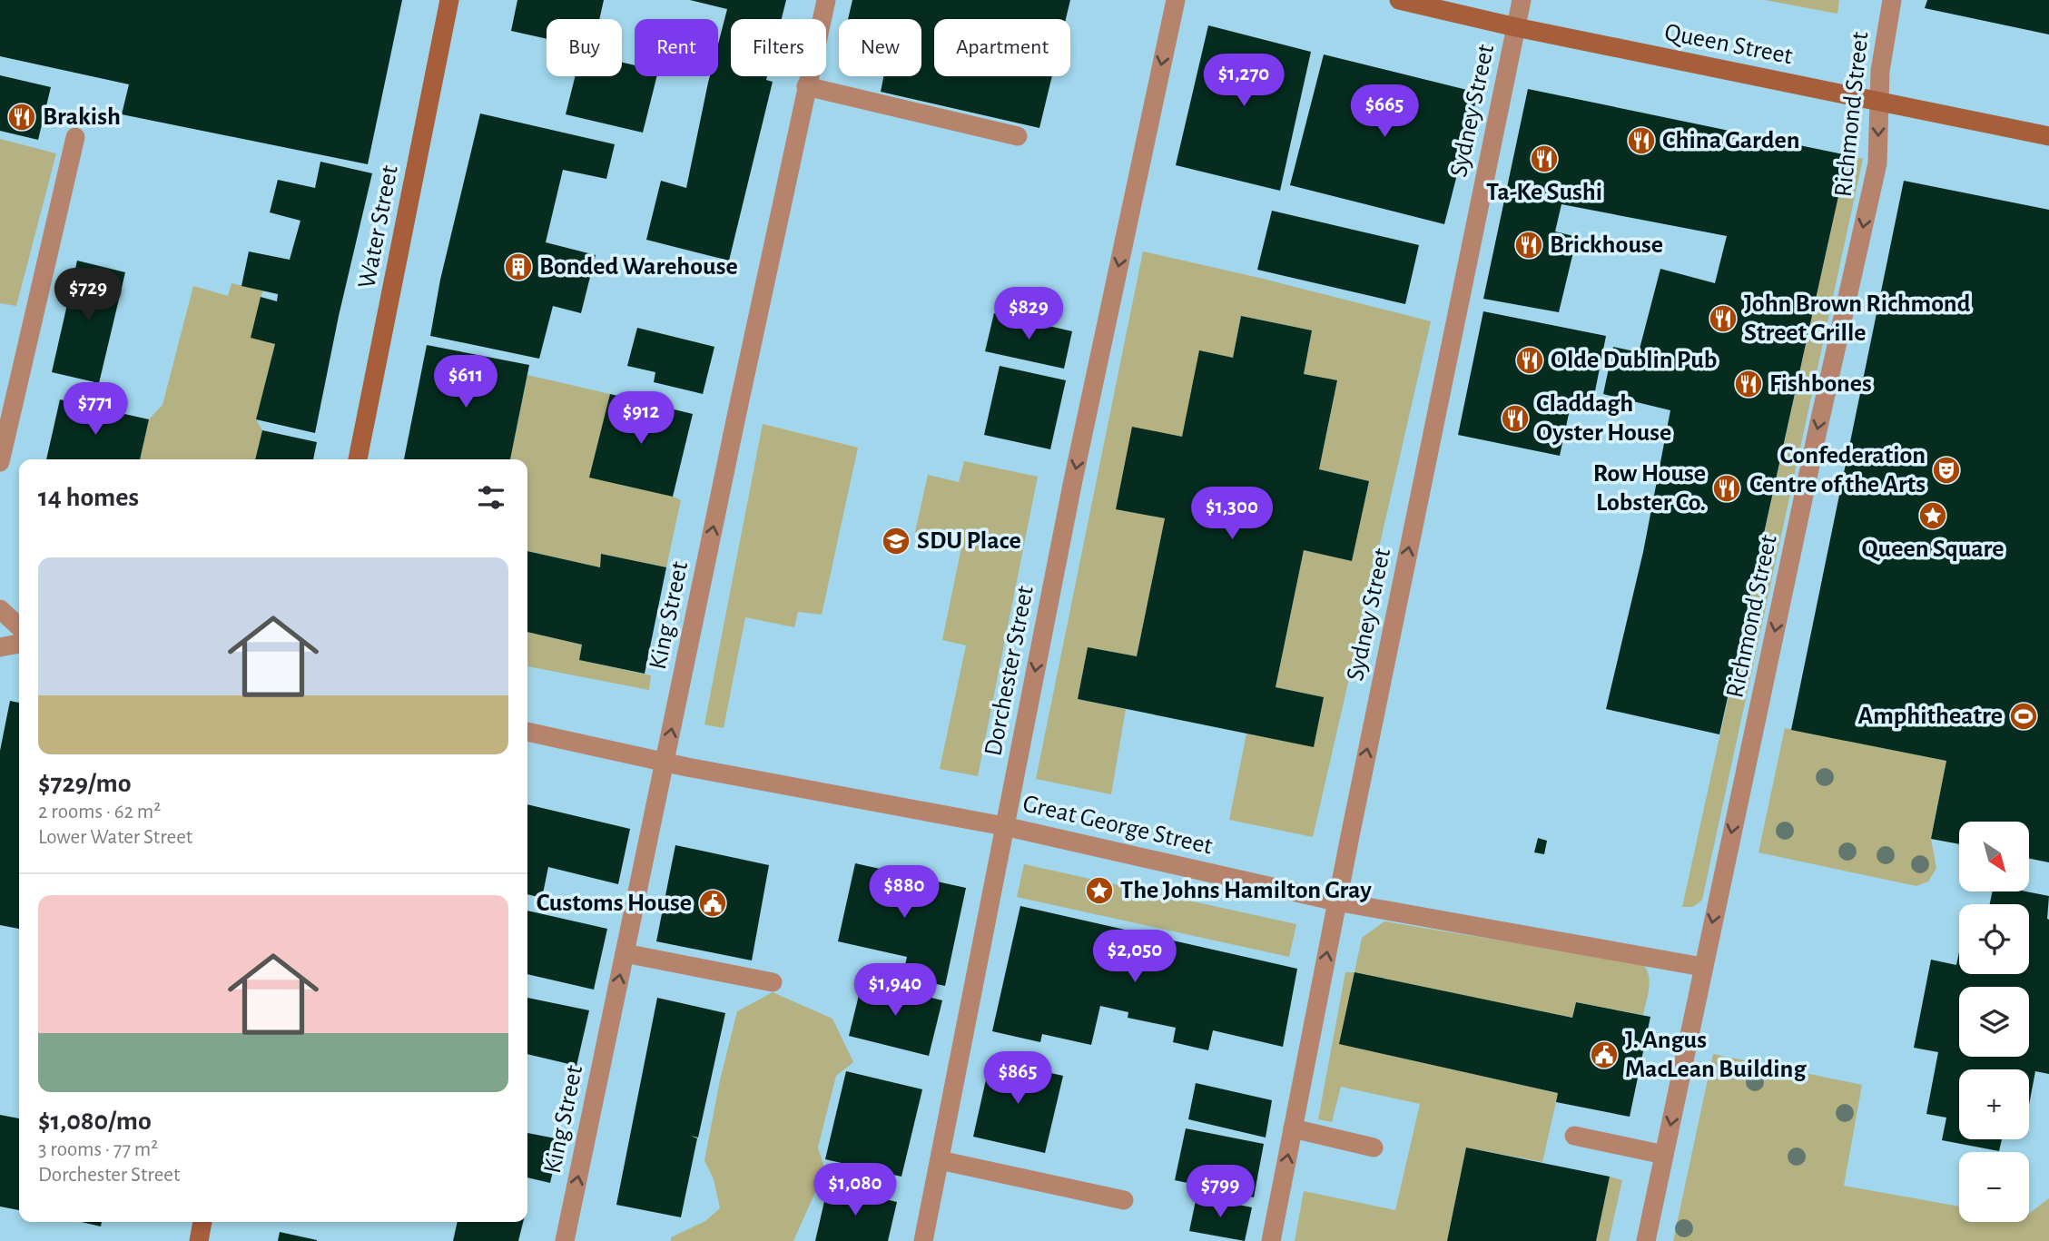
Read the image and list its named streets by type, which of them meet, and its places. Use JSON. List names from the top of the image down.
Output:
{
  "streets": {
    "street": [
      "Queen Street",
      "Sydney Street",
      "Richmond Street",
      "Water Street",
      "King Street",
      "Dorchester Street",
      "Great George Street"
    ]
  },
  "crossings": [
    ["Queen Street", "Sydney Street"],
    ["Queen Street", "Richmond Street"],
    ["Sydney Street", "Great George Street"],
    ["Richmond Street", "Great George Street"],
    ["King Street", "Great George Street"],
    ["Dorchester Street", "Great George Street"]
  ],
  "one_way": [
    "Sydney Street",
    "Richmond Street",
    "King Street",
    "Dorchester Street"
  ],
  "places": {
    "restaurant": [
      "Brakish",
      "China Garden",
      "Ta-Ke Sushi",
      "Brickhouse",
      "John Brown Richmond Street Grille",
      "Olde Dublin Pub",
      "Fishbones",
      "Claddagh Oyster House",
      "Row House Lobster Co."
    ],
    "building": ["Bonded Warehouse"],
    "theatre": ["Confederation Centre of the Arts"],
    "place": ["Queen Square", "The Johns Hamilton Gray"],
    "school or university": ["SDU Place"],
    "sports": ["Amphitheatre"],
    "public building": ["Customs House", "J. Angus MacLean Building"]
  },
  "north": "bottom right",
  "page": {
    "chip": [
      "Buy",
      "Rent",
      "Filters",
      "New",
      "Apartment"
    ],
    "price": [
      "$1,270",
      "$665",
      "$729",
      "$829",
      "$611",
      "$771",
      "$912",
      "$1,300",
      "$880",
      "$2,050",
      "$1,940",
      "$865",
      "$1,080",
      "$799"
    ],
    "heading": "14 homes",
    "list": [
      {
        "name": "$729/mo",
        "note": "2 rooms · 62 m² · Lower Water Street"
      },
      {
        "name": "$1,080/mo",
        "note": "3 rooms · 77 m² · Dorchester Street"
      }
    ],
    "map_buttons": ["+", "−"]
  }
}
